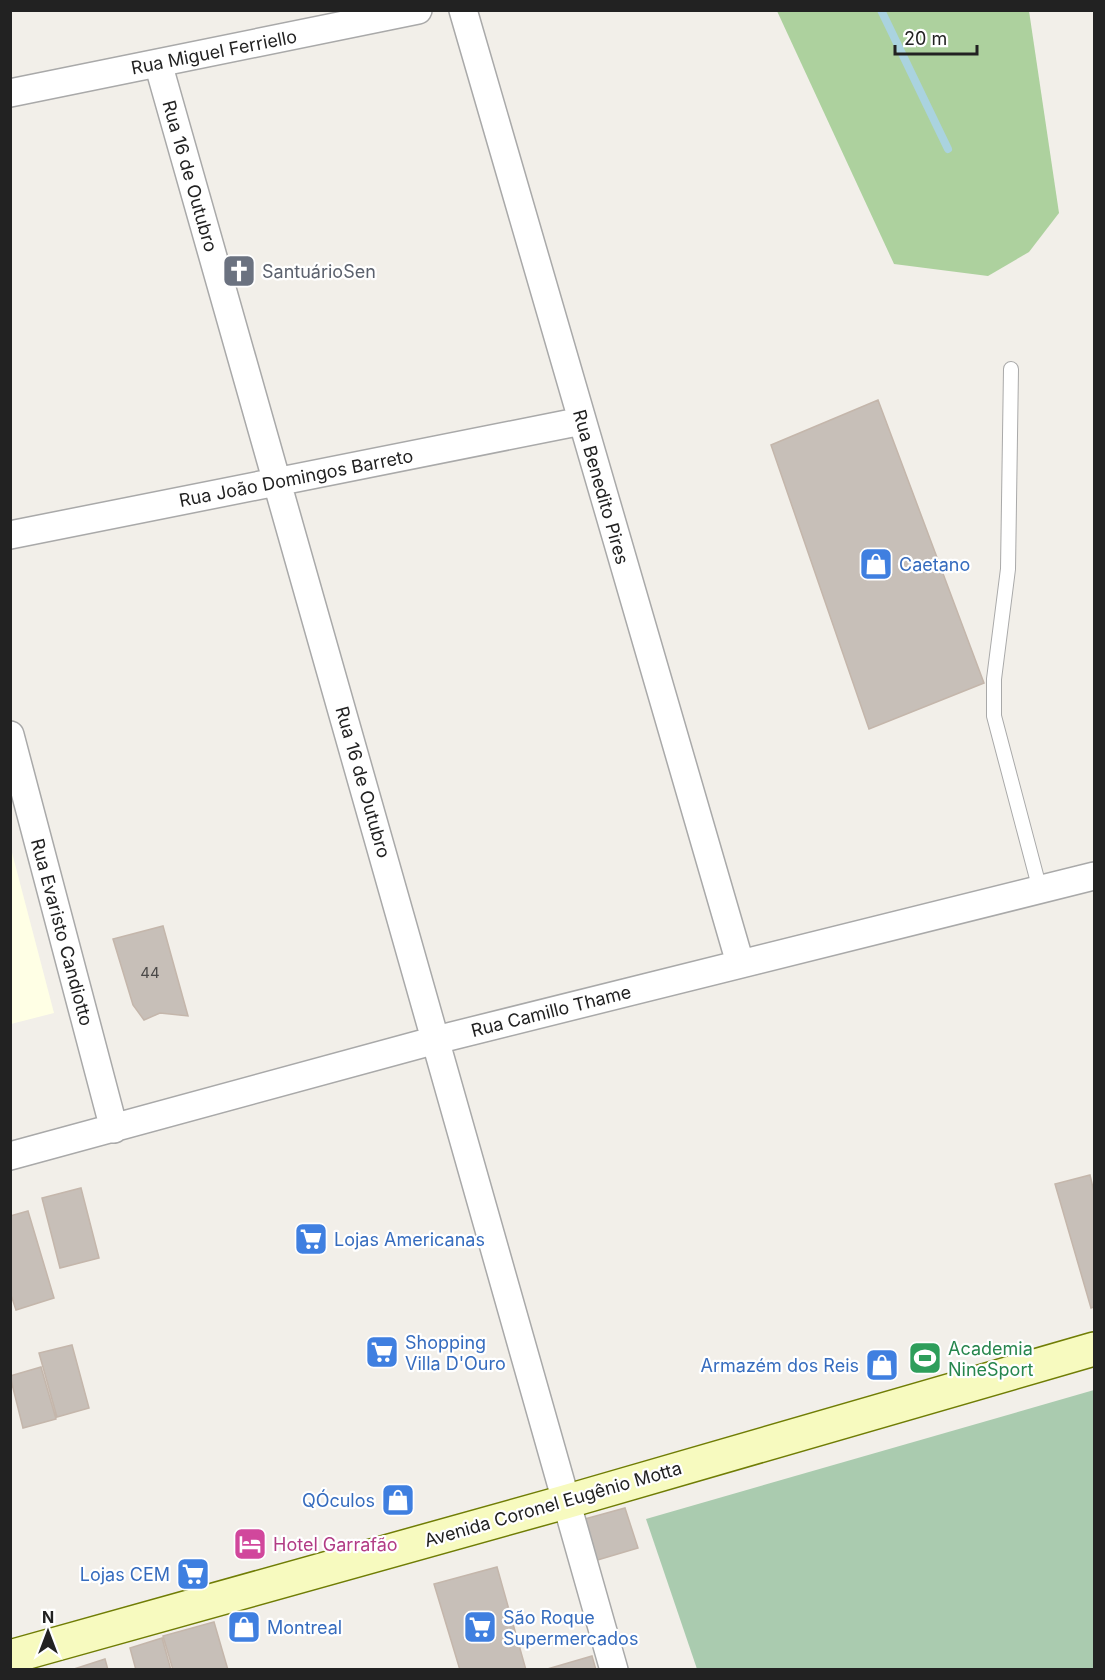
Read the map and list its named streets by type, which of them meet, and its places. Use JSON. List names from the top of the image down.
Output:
{
  "streets": {
    "main road": ["Avenida Coronel Eugênio Motta"],
    "street": [
      "Rua Miguel Ferriello",
      "Rua 16 de Outubro",
      "Rua João Domingos Barreto",
      "Rua Benedito Pires",
      "Rua Evaristo Candiotto",
      "Rua Camillo Thame"
    ]
  },
  "crossings": [
    ["Rua Miguel Ferriello", "Rua 16 de Outubro"],
    ["Rua 16 de Outubro", "Rua João Domingos Barreto"],
    ["Rua 16 de Outubro", "Rua Camillo Thame"],
    ["Rua 16 de Outubro", "Avenida Coronel Eugênio Motta"],
    ["Rua João Domingos Barreto", "Rua Benedito Pires"],
    ["Rua Benedito Pires", "Rua Camillo Thame"],
    ["Rua Evaristo Candiotto", "Rua Camillo Thame"]
  ],
  "places": {
    "church": ["SantuárioSen"],
    "shop": [
      "Caetano",
      "Armazém dos Reis",
      "QÓculos",
      "Montreal"
    ],
    "supermarket": [
      "Lojas Americanas",
      "Shopping Villa D'Ouro",
      "Lojas CEM",
      "São Roque Supermercados"
    ],
    "sports": ["Academia NineSport"],
    "hotel": ["Hotel Garrafão"]
  },
  "house_numbers": ["44"],
  "scale_bar": "20 m",
  "north": "top"
}
